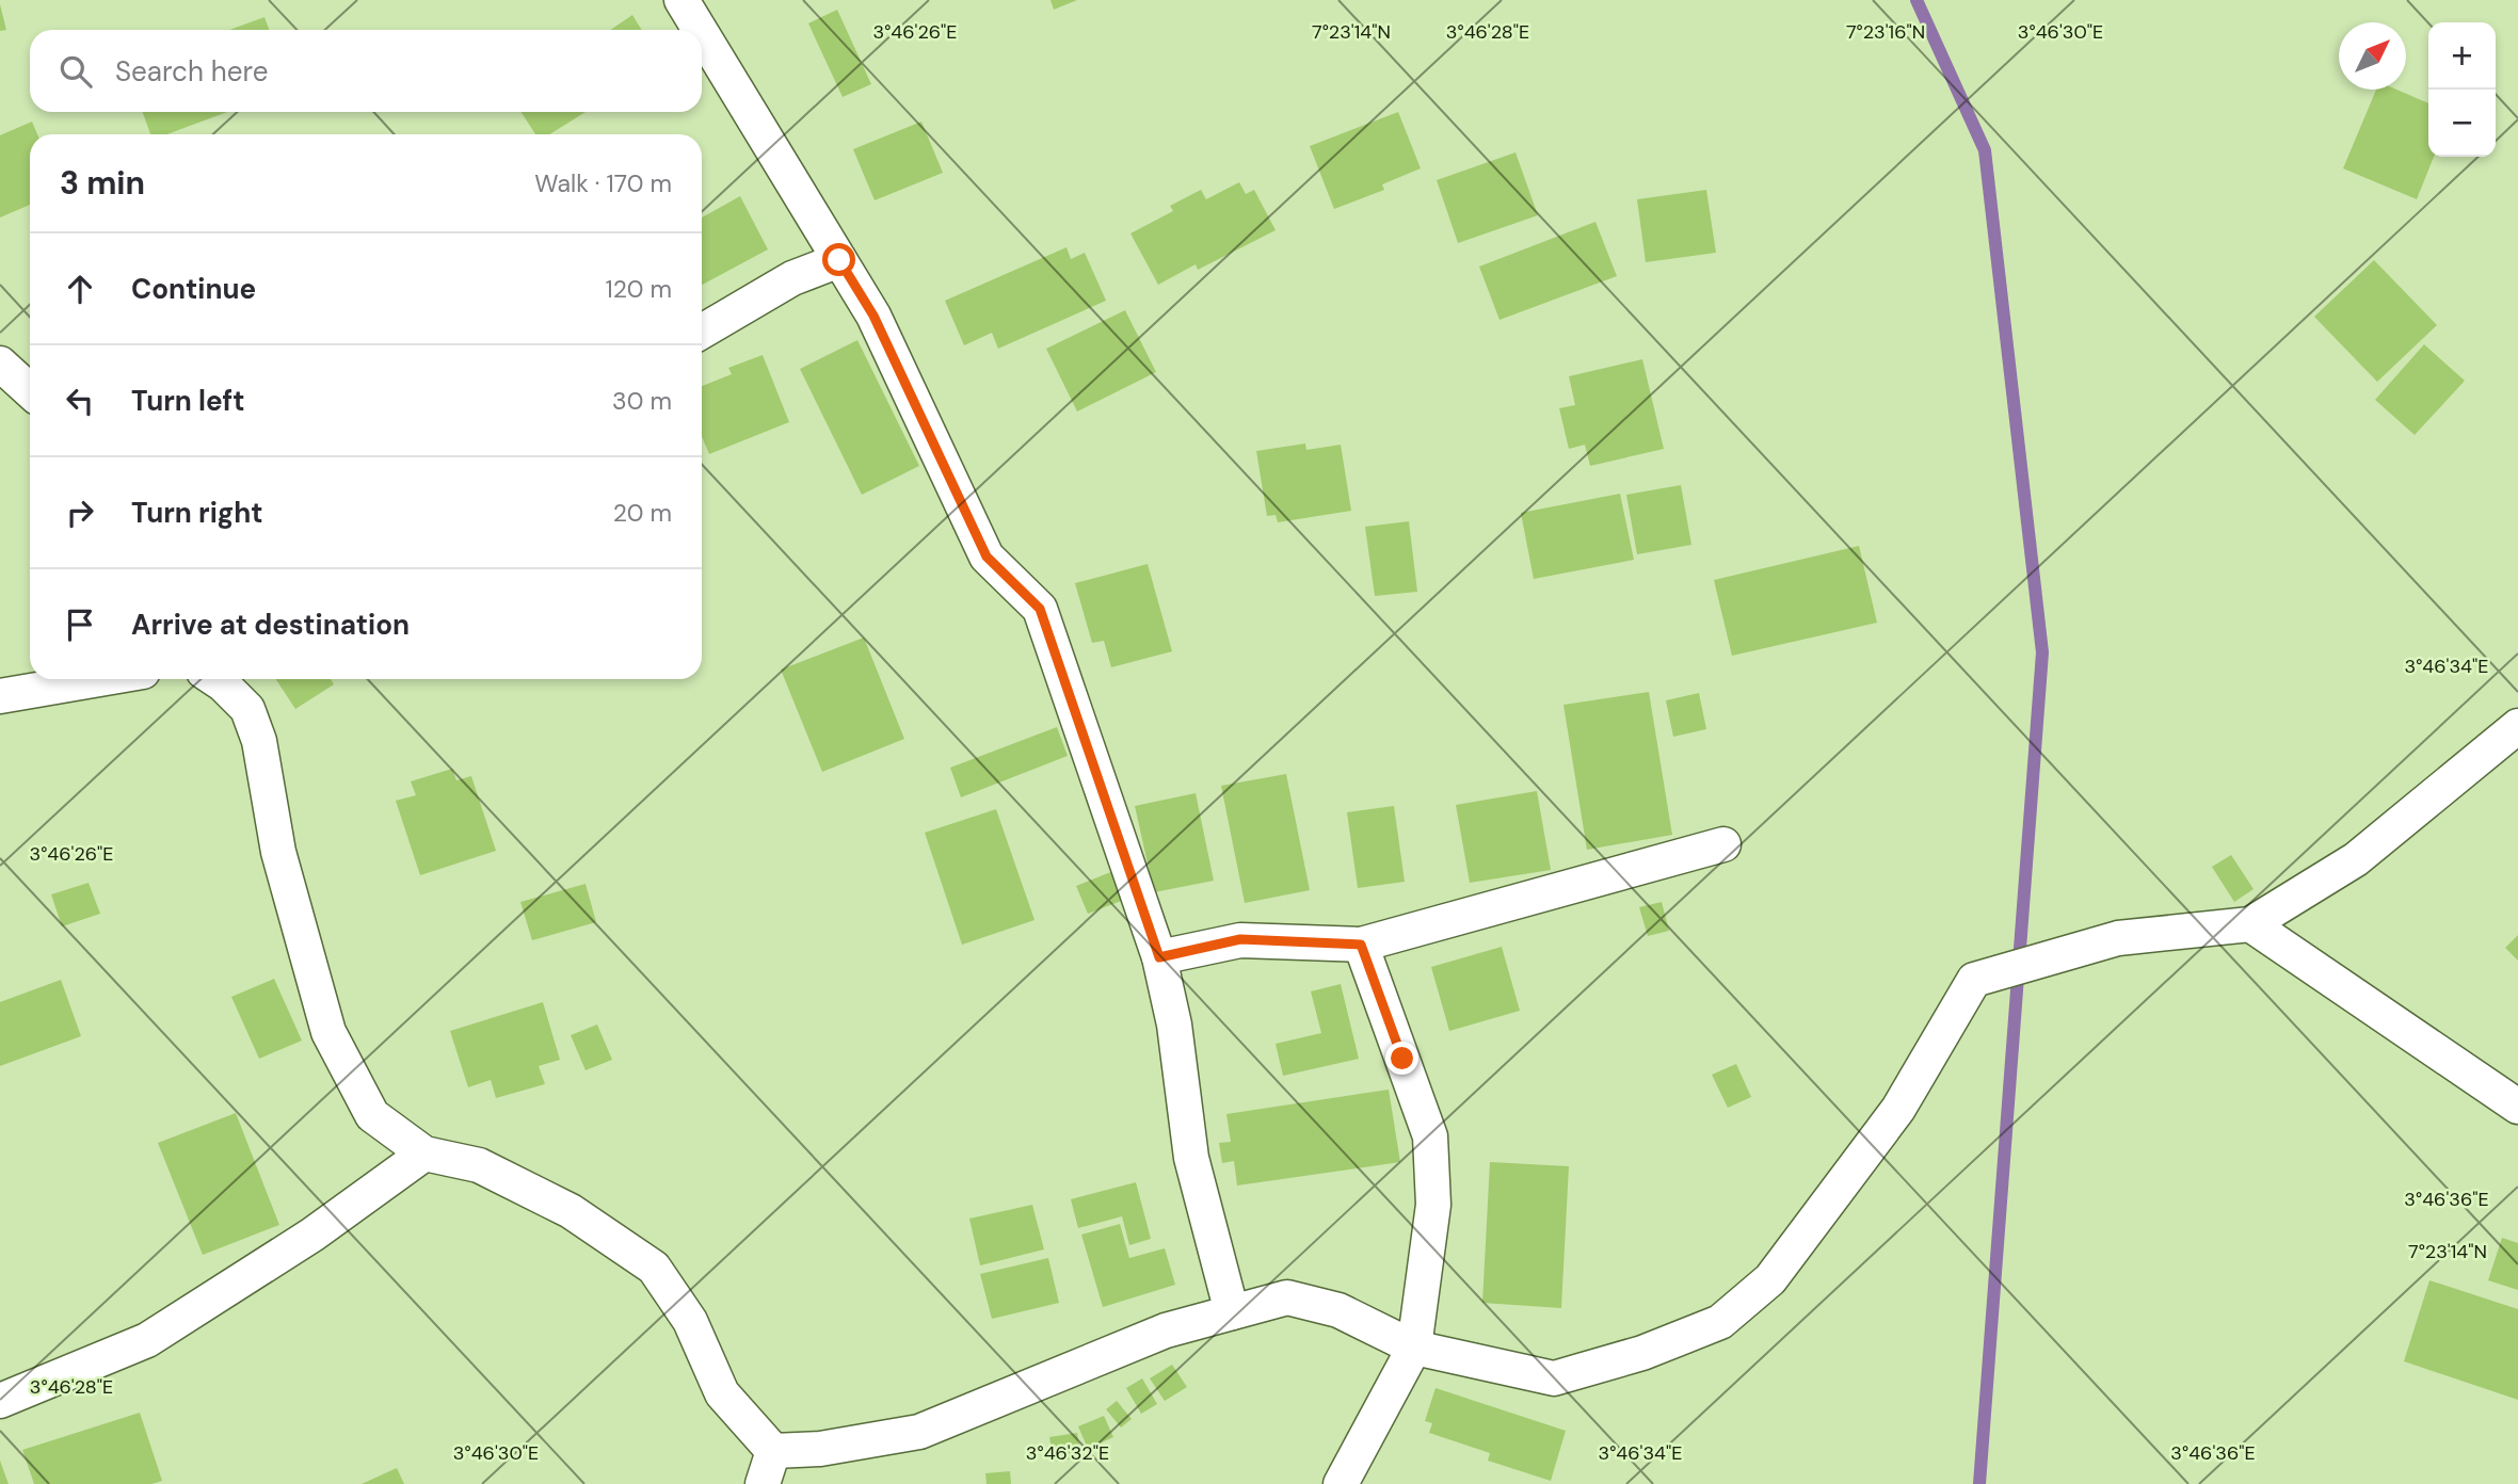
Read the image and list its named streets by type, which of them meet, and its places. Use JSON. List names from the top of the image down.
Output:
{
  "north": "top right",
  "page": {
    "map_buttons": ["+", "−"],
    "search": "Search here",
    "heading": ["3 min", "Walk · 170 m"],
    "list": [
      ["Continue", "120 m"],
      ["Turn left", "30 m"],
      ["Turn right", "20 m"],
      "Arrive at destination"
    ]
  },
  "coordinates": [
    "3°46'28\"E",
    "3°46'26\"E",
    "3°46'30\"E",
    "7°23'14\"N",
    "7°23'16\"N",
    "3°46'34\"E",
    "3°46'36\"E",
    "3°46'32\"E"
  ]
}
